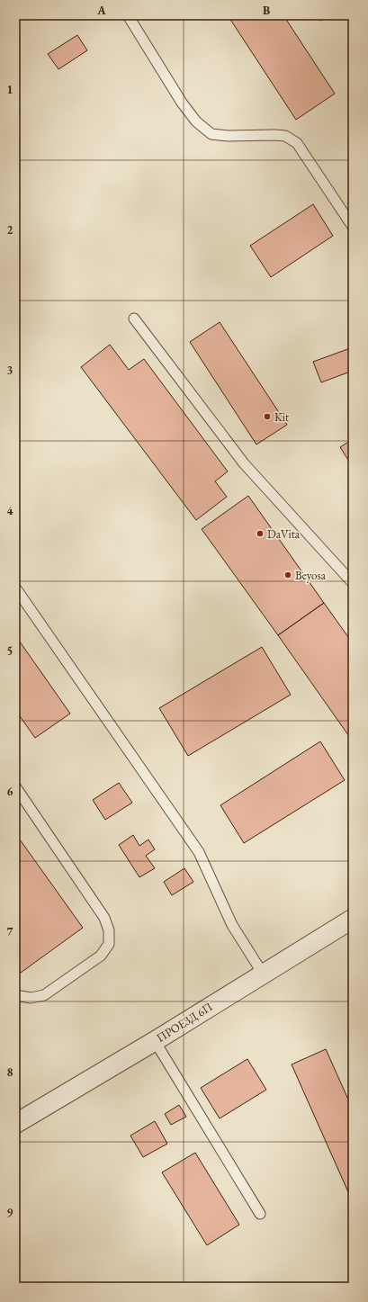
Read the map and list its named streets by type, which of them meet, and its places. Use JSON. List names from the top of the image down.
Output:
{
  "streets": {
    "street": ["ПРОЕЗД 6П"]
  },
  "places": ["Kit", "DaVita", "Beyosa"],
  "grid": {
    "columns": ["A", "B"],
    "rows": [
      "1",
      "2",
      "3",
      "4",
      "5",
      "6",
      "7",
      "8",
      "9"
    ]
  }
}
